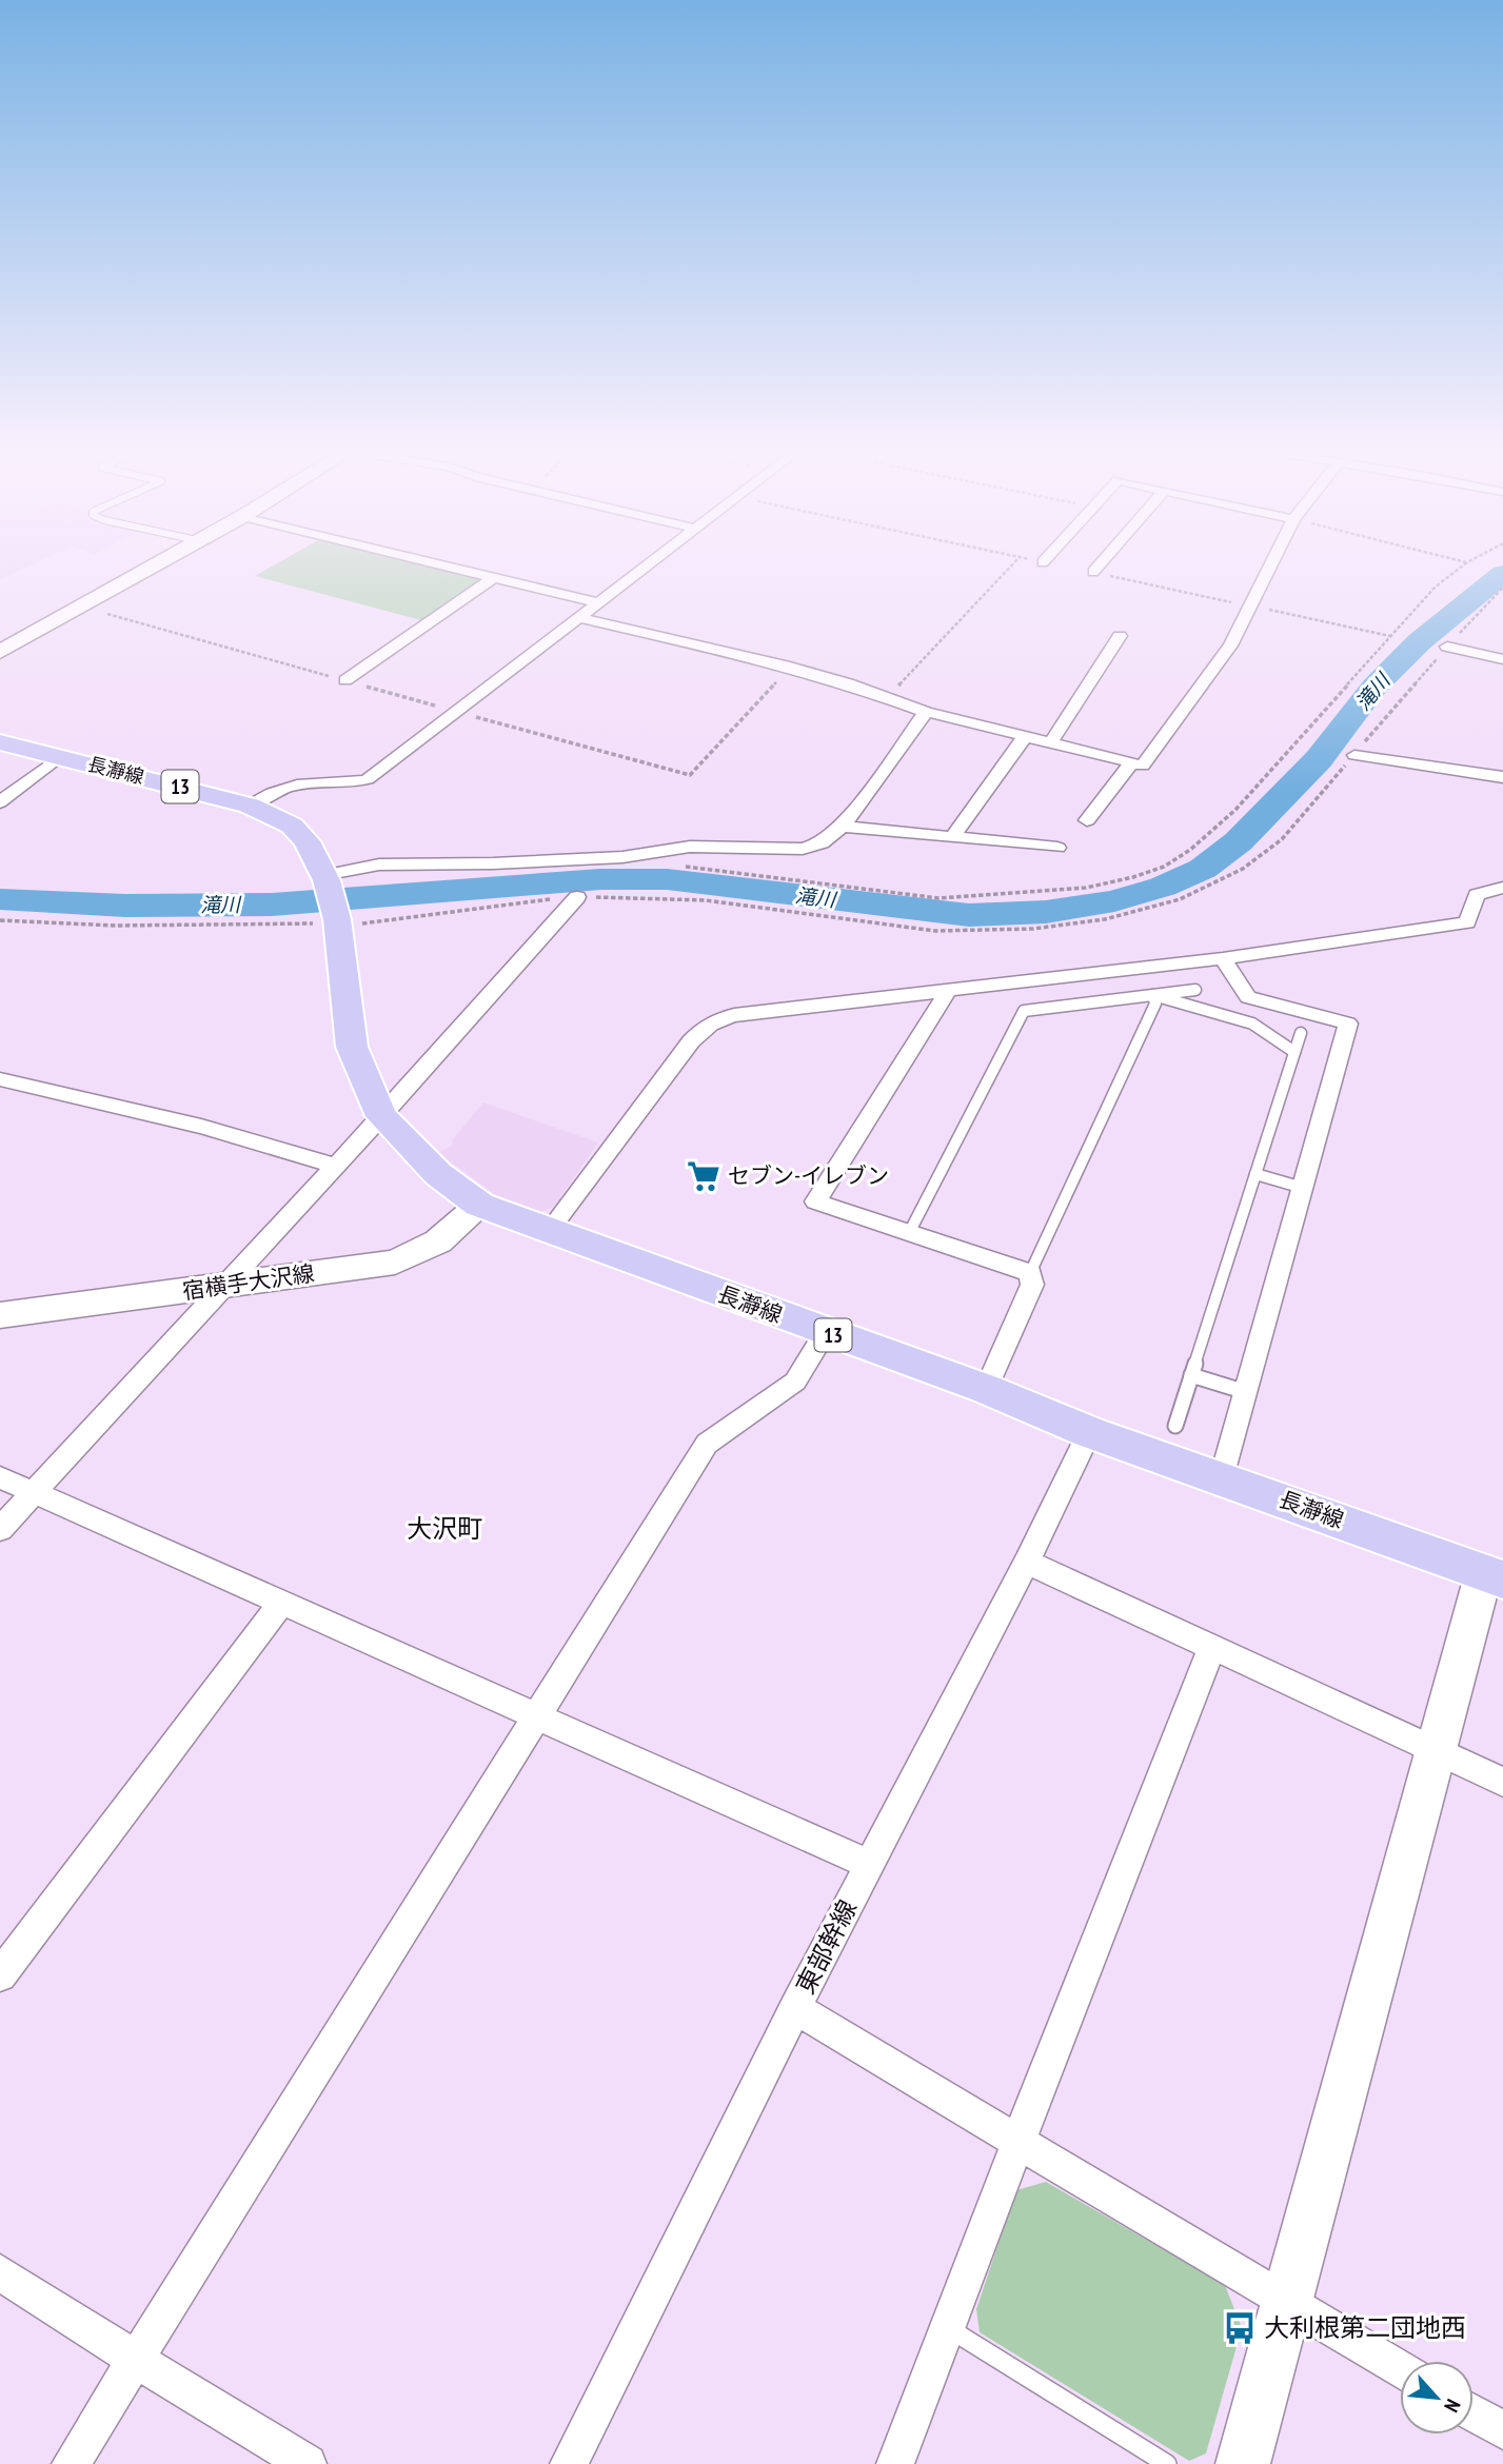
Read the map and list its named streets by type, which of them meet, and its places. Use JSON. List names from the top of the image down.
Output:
{
  "streets": {
    "main road": ["長瀞線", "13"],
    "street": ["宿横手大沢線", "東部幹線"]
  },
  "crossings": [
    ["長瀞線", "13"],
    ["長瀞線", "宿横手大沢線"],
    ["長瀞線", "東部幹線"]
  ],
  "districts": ["大沢町"],
  "water": ["滝川"],
  "places": {
    "supermarket": ["セブン-イレブン"],
    "bus stop": ["大利根第二団地西"]
  },
  "north": "bottom right"
}
